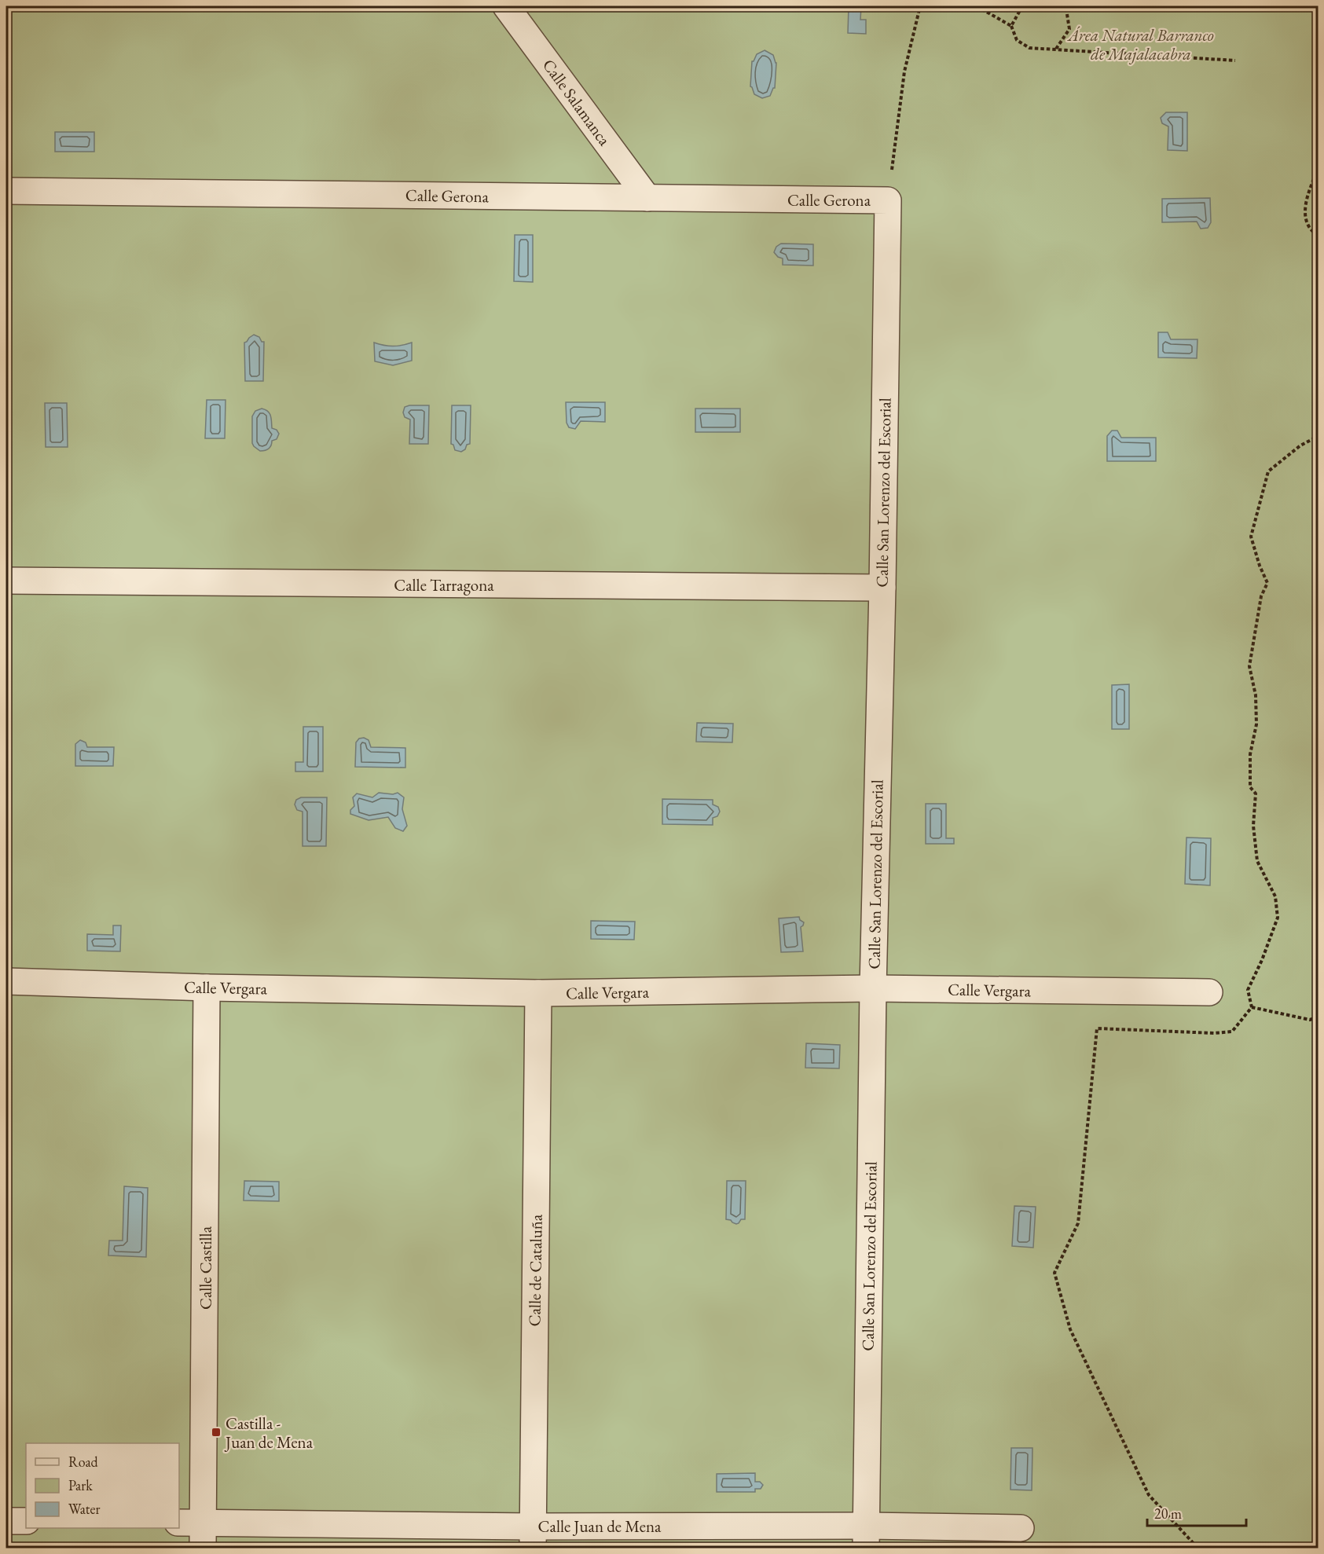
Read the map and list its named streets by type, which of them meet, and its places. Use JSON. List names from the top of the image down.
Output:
{
  "streets": {
    "street": [
      "Calle Salamanca",
      "Calle Gerona",
      "Calle San Lorenzo del Escorial",
      "Calle Tarragona",
      "Calle Vergara",
      "Calle Castilla",
      "Calle de Cataluña",
      "Calle Juan de Mena"
    ]
  },
  "crossings": [
    ["Calle Salamanca", "Calle Gerona"],
    ["Calle Gerona", "Calle San Lorenzo del Escorial"],
    ["Calle San Lorenzo del Escorial", "Calle Tarragona"],
    ["Calle San Lorenzo del Escorial", "Calle Vergara"],
    ["Calle San Lorenzo del Escorial", "Calle Juan de Mena"],
    ["Calle Vergara", "Calle Castilla"],
    ["Calle Vergara", "Calle de Cataluña"],
    ["Calle Castilla", "Calle Juan de Mena"],
    ["Calle de Cataluña", "Calle Juan de Mena"]
  ],
  "parks": ["Área Natural Barranco de Majalacabra"],
  "places": {
    "transit": ["Castilla - Juan de Mena"]
  },
  "legend": ["Road", "Park", "Water"],
  "scale_bar": "20 m"
}
